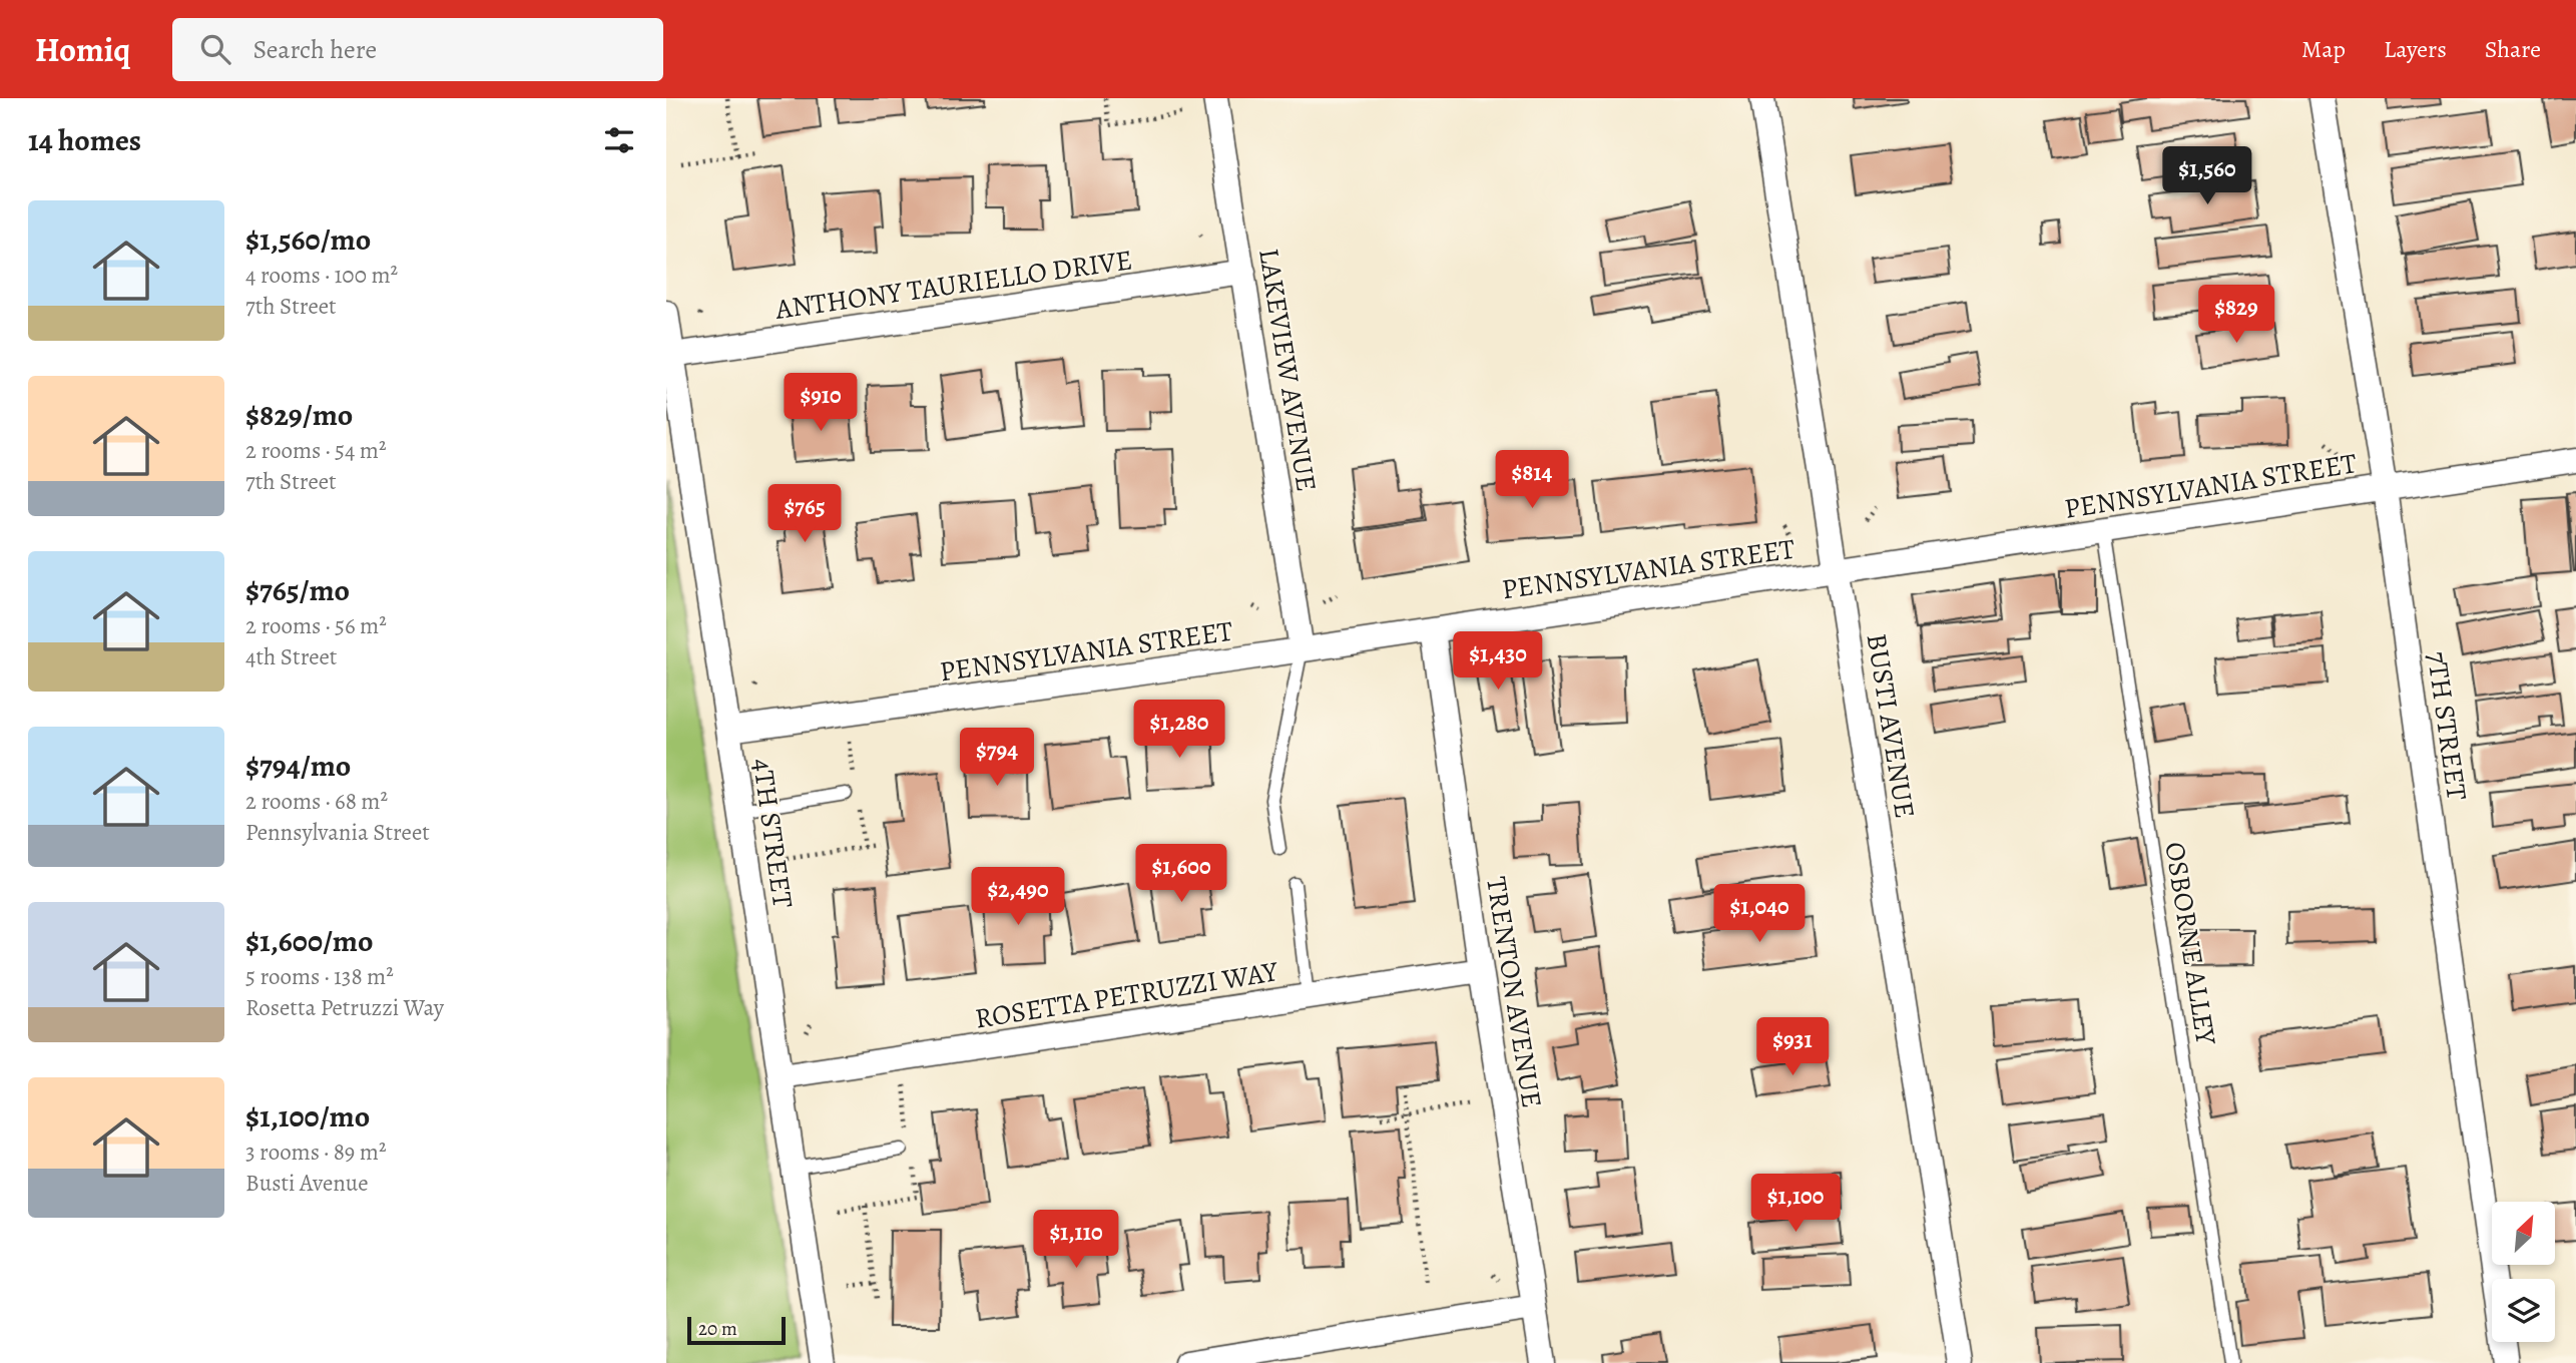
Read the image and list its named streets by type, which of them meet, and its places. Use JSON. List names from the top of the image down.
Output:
{
  "streets": {
    "street": [
      "ANTHONY TAURIELLO DRIVE",
      "LAKEVIEW AVENUE",
      "PENNSYLVANIA STREET",
      "BUSTI AVENUE",
      "7TH STREET",
      "4TH STREET",
      "TRENTON AVENUE",
      "ROSETTA PETRUZZI WAY"
    ],
    "lane": ["OSBORNE ALLEY"]
  },
  "crossings": [
    ["ANTHONY TAURIELLO DRIVE", "LAKEVIEW AVENUE"],
    ["ANTHONY TAURIELLO DRIVE", "4TH STREET"],
    ["LAKEVIEW AVENUE", "PENNSYLVANIA STREET"],
    ["PENNSYLVANIA STREET", "BUSTI AVENUE"],
    ["PENNSYLVANIA STREET", "7TH STREET"],
    ["PENNSYLVANIA STREET", "4TH STREET"],
    ["PENNSYLVANIA STREET", "OSBORNE ALLEY"],
    ["PENNSYLVANIA STREET", "TRENTON AVENUE"],
    ["4TH STREET", "ROSETTA PETRUZZI WAY"],
    ["TRENTON AVENUE", "ROSETTA PETRUZZI WAY"]
  ],
  "scale_bar": "20 m",
  "north": "top right",
  "page": {
    "header": "Homiq",
    "search": "Search here",
    "nav": ["Map", "Layers", "Share"],
    "heading": "14 homes",
    "price": [
      "$1,560",
      "$829",
      "$910",
      "$814",
      "$765",
      "$1,430",
      "$1,280",
      "$794",
      "$1,600",
      "$2,490",
      "$1,040",
      "$931",
      "$1,100",
      "$1,110"
    ],
    "list": [
      {
        "name": "$1,560/mo",
        "note": "4 rooms · 100 m² · 7th Street"
      },
      {
        "name": "$829/mo",
        "note": "2 rooms · 54 m² · 7th Street"
      },
      {
        "name": "$765/mo",
        "note": "2 rooms · 56 m² · 4th Street"
      },
      {
        "name": "$794/mo",
        "note": "2 rooms · 68 m² · Pennsylvania Street"
      },
      {
        "name": "$1,600/mo",
        "note": "5 rooms · 138 m² · Rosetta Petruzzi Way"
      },
      {
        "name": "$1,100/mo",
        "note": "3 rooms · 89 m² · Busti Avenue"
      }
    ],
    "scale": "20 m"
  }
}
